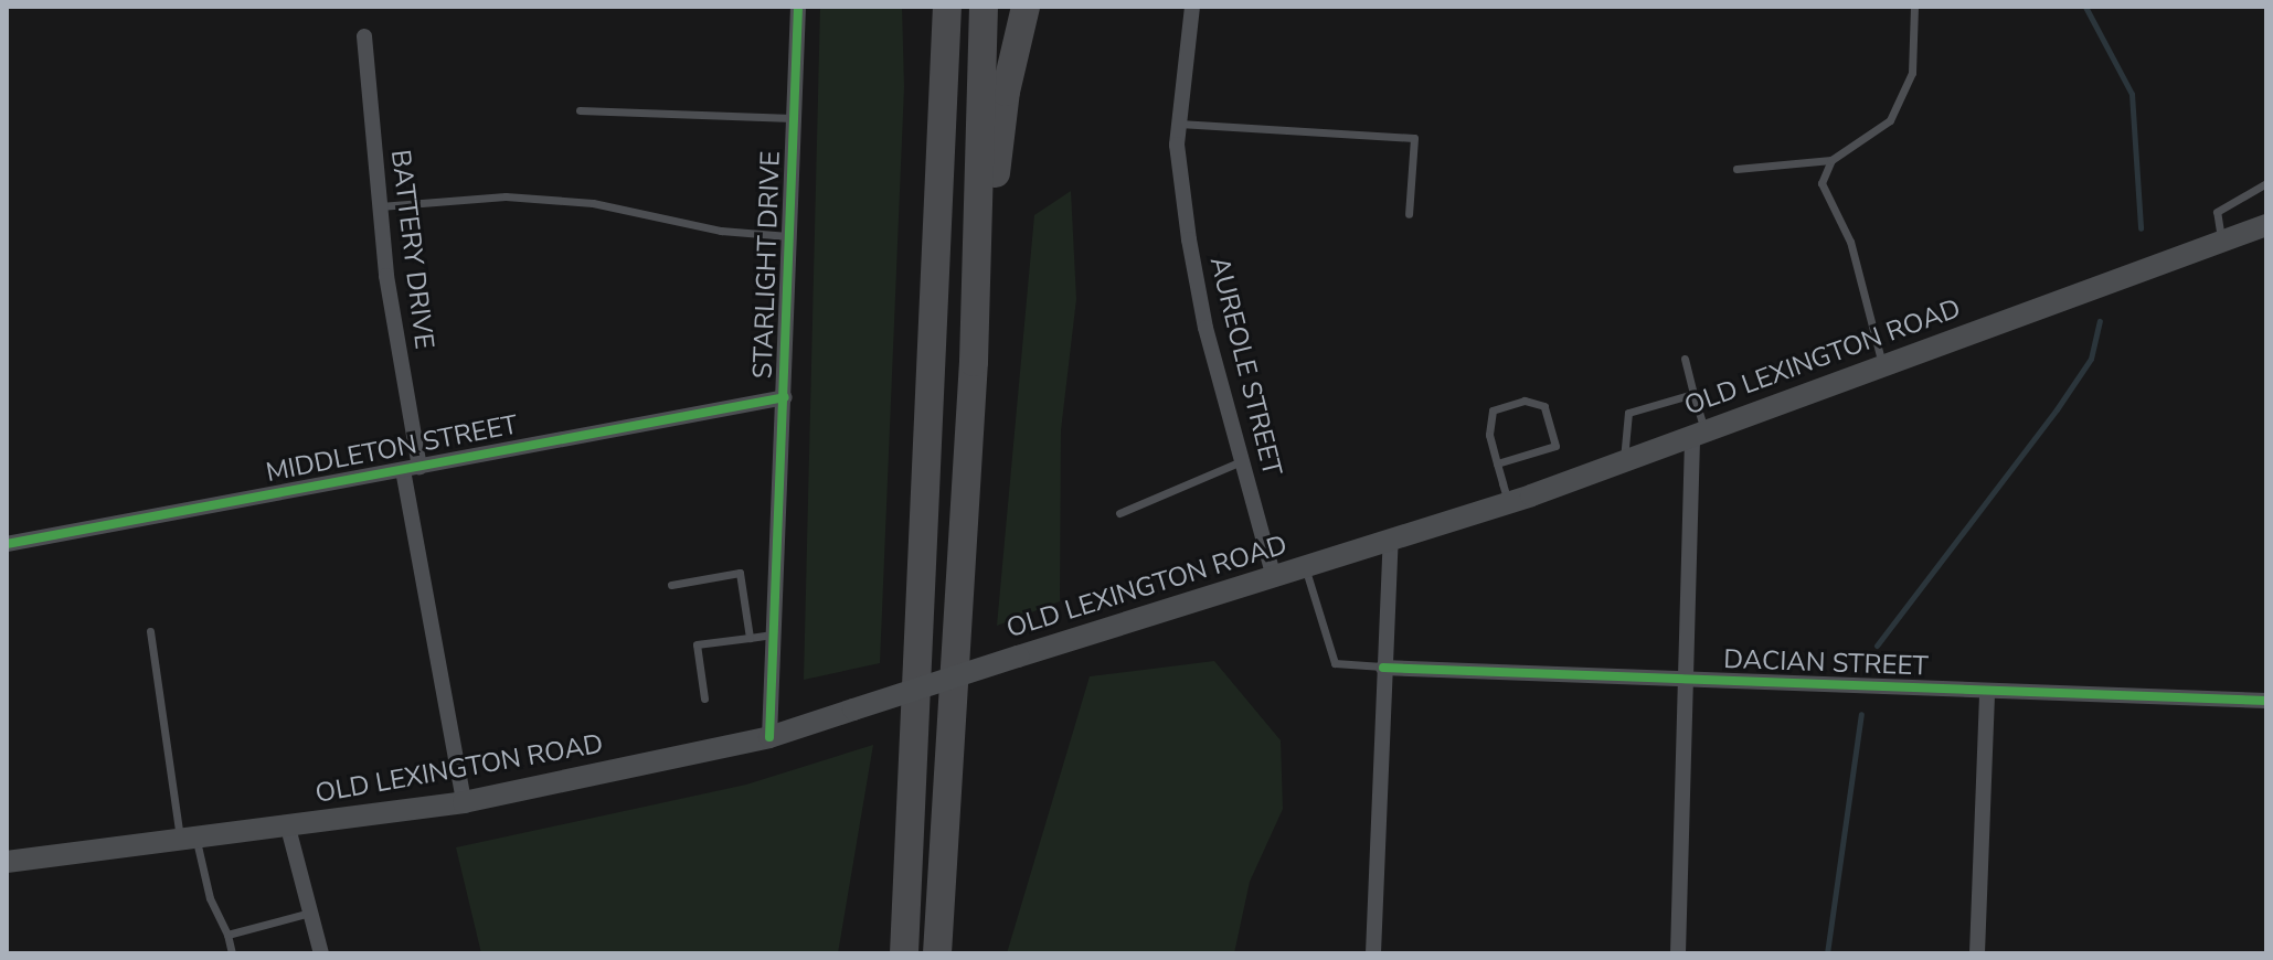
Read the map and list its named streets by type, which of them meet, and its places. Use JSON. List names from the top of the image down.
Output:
{
  "streets": {
    "main road": ["OLD LEXINGTON ROAD"],
    "street": [
      "BATTERY DRIVE",
      "STARLIGHT DRIVE",
      "AUREOLE STREET",
      "MIDDLETON STREET",
      "DACIAN STREET"
    ]
  },
  "crossings": [
    ["BATTERY DRIVE", "OLD LEXINGTON ROAD"],
    ["BATTERY DRIVE", "MIDDLETON STREET"],
    ["STARLIGHT DRIVE", "OLD LEXINGTON ROAD"],
    ["STARLIGHT DRIVE", "MIDDLETON STREET"],
    ["OLD LEXINGTON ROAD", "AUREOLE STREET"]
  ]
}
